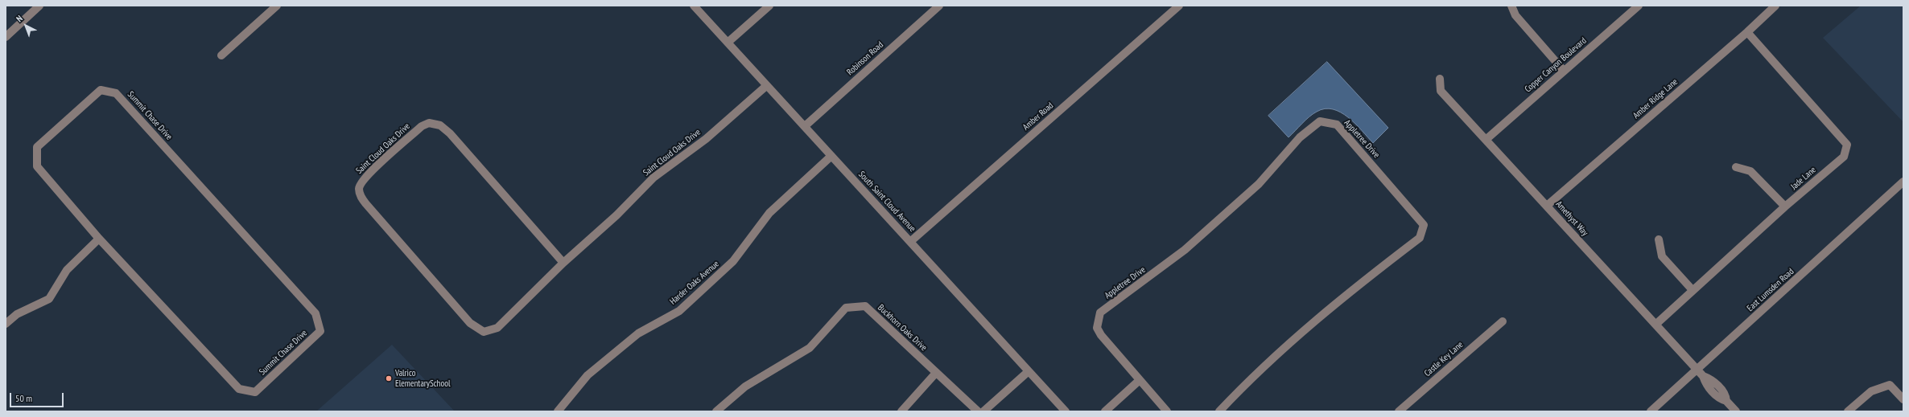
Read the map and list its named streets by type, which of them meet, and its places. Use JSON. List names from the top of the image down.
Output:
{
  "streets": {
    "street": [
      "Robinson Road",
      "Copper Canyon Boulevard",
      "Amber Ridge Lane",
      "Summit Chase Drive",
      "Amber Road",
      "Appletree Drive",
      "Saint Cloud Oaks Drive",
      "Jade Lane",
      "South Saint Cloud Avenue",
      "Amethyst Way",
      "Harder Oaks Avenue",
      "East Lumsden Road",
      "Buckhorn Oaks Drive",
      "Castle Key Lane"
    ]
  },
  "crossings": [
    ["Robinson Road", "South Saint Cloud Avenue"],
    ["Copper Canyon Boulevard", "Amethyst Way"],
    ["Amber Ridge Lane", "Jade Lane"],
    ["Amber Ridge Lane", "Amethyst Way"],
    ["Amber Road", "South Saint Cloud Avenue"],
    ["Saint Cloud Oaks Drive", "South Saint Cloud Avenue"],
    ["Jade Lane", "Amethyst Way"],
    ["South Saint Cloud Avenue", "Harder Oaks Avenue"],
    ["Amethyst Way", "East Lumsden Road"]
  ],
  "places": ["Valrico ElementarySchool"],
  "scale_bar": "50 m",
  "north": "top left"
}
